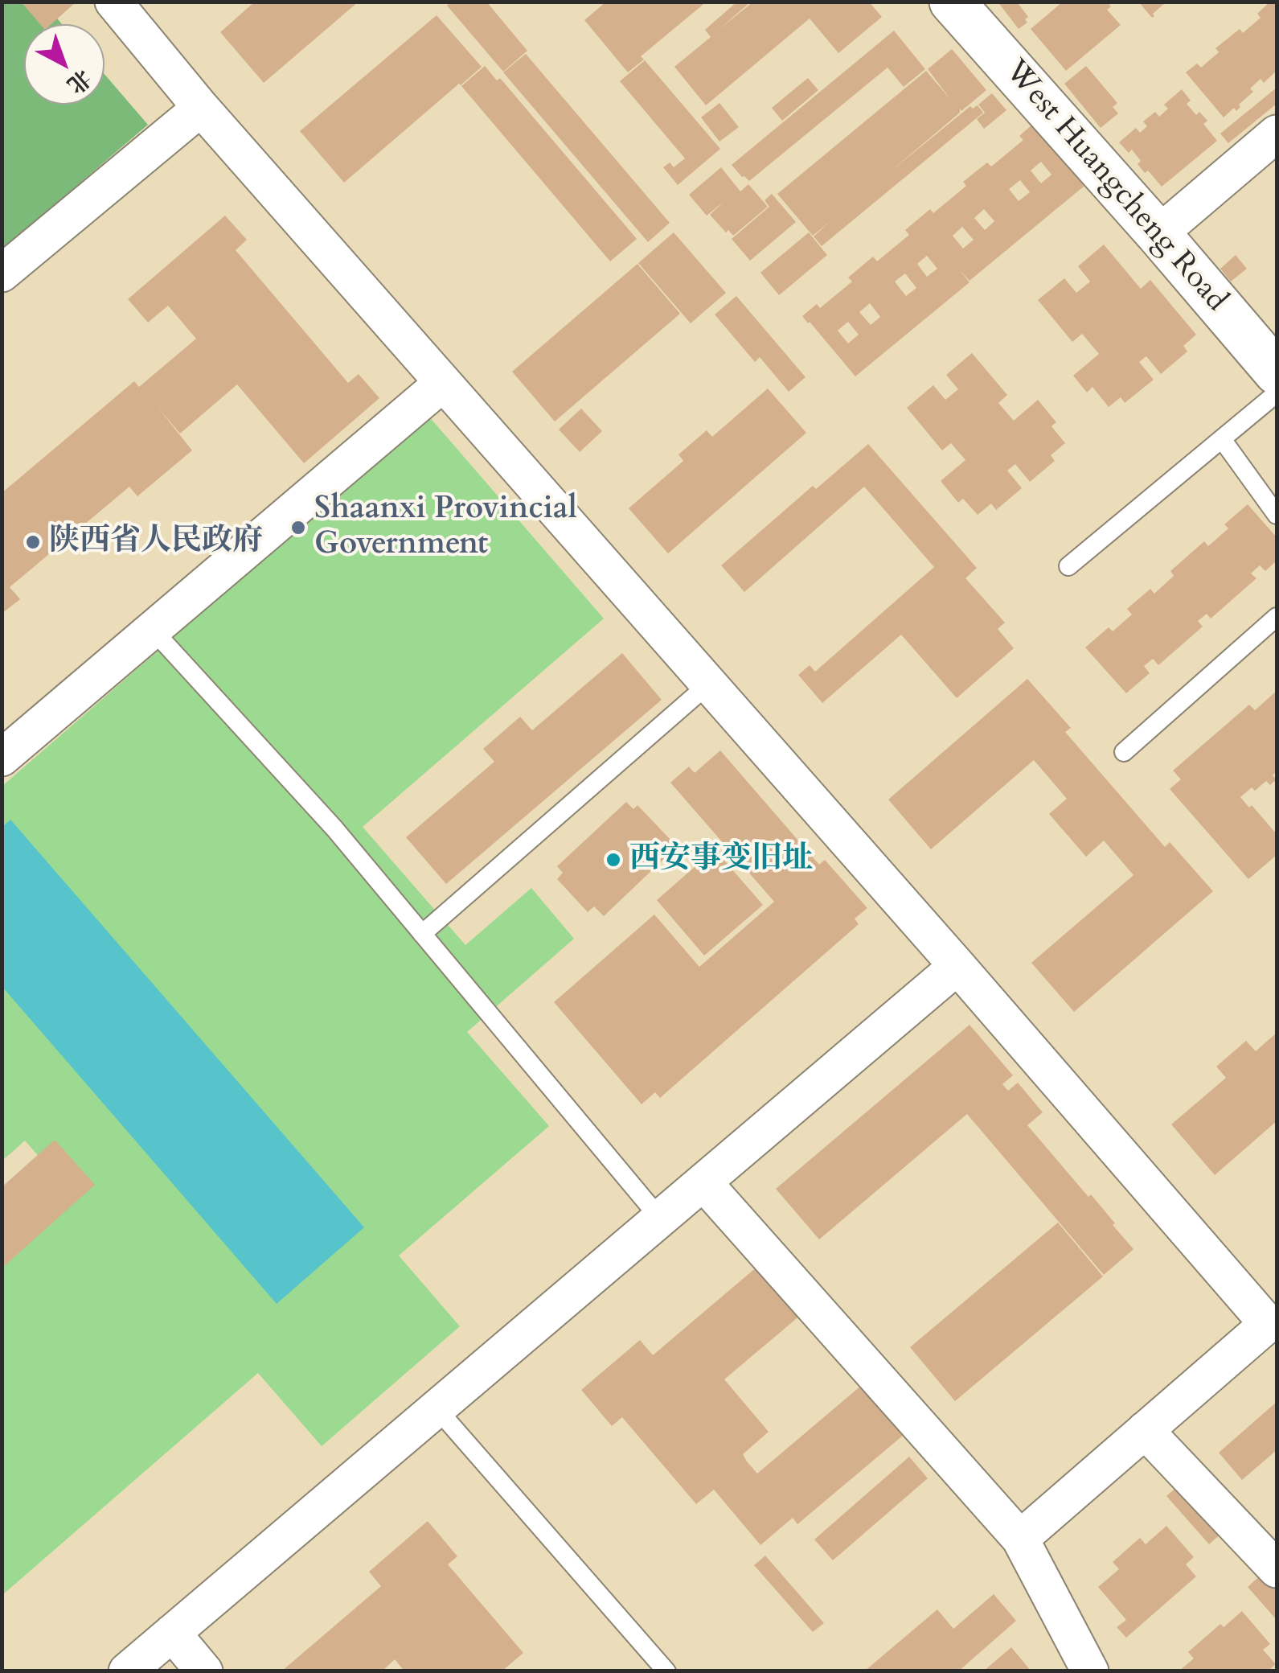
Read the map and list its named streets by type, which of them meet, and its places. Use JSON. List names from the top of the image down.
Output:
{
  "streets": {
    "street": ["West Huangcheng Road"]
  },
  "places": ["Shaanxi Provincial Government", "陕西省人民政府", "西安事变旧址"],
  "north": "bottom right"
}
